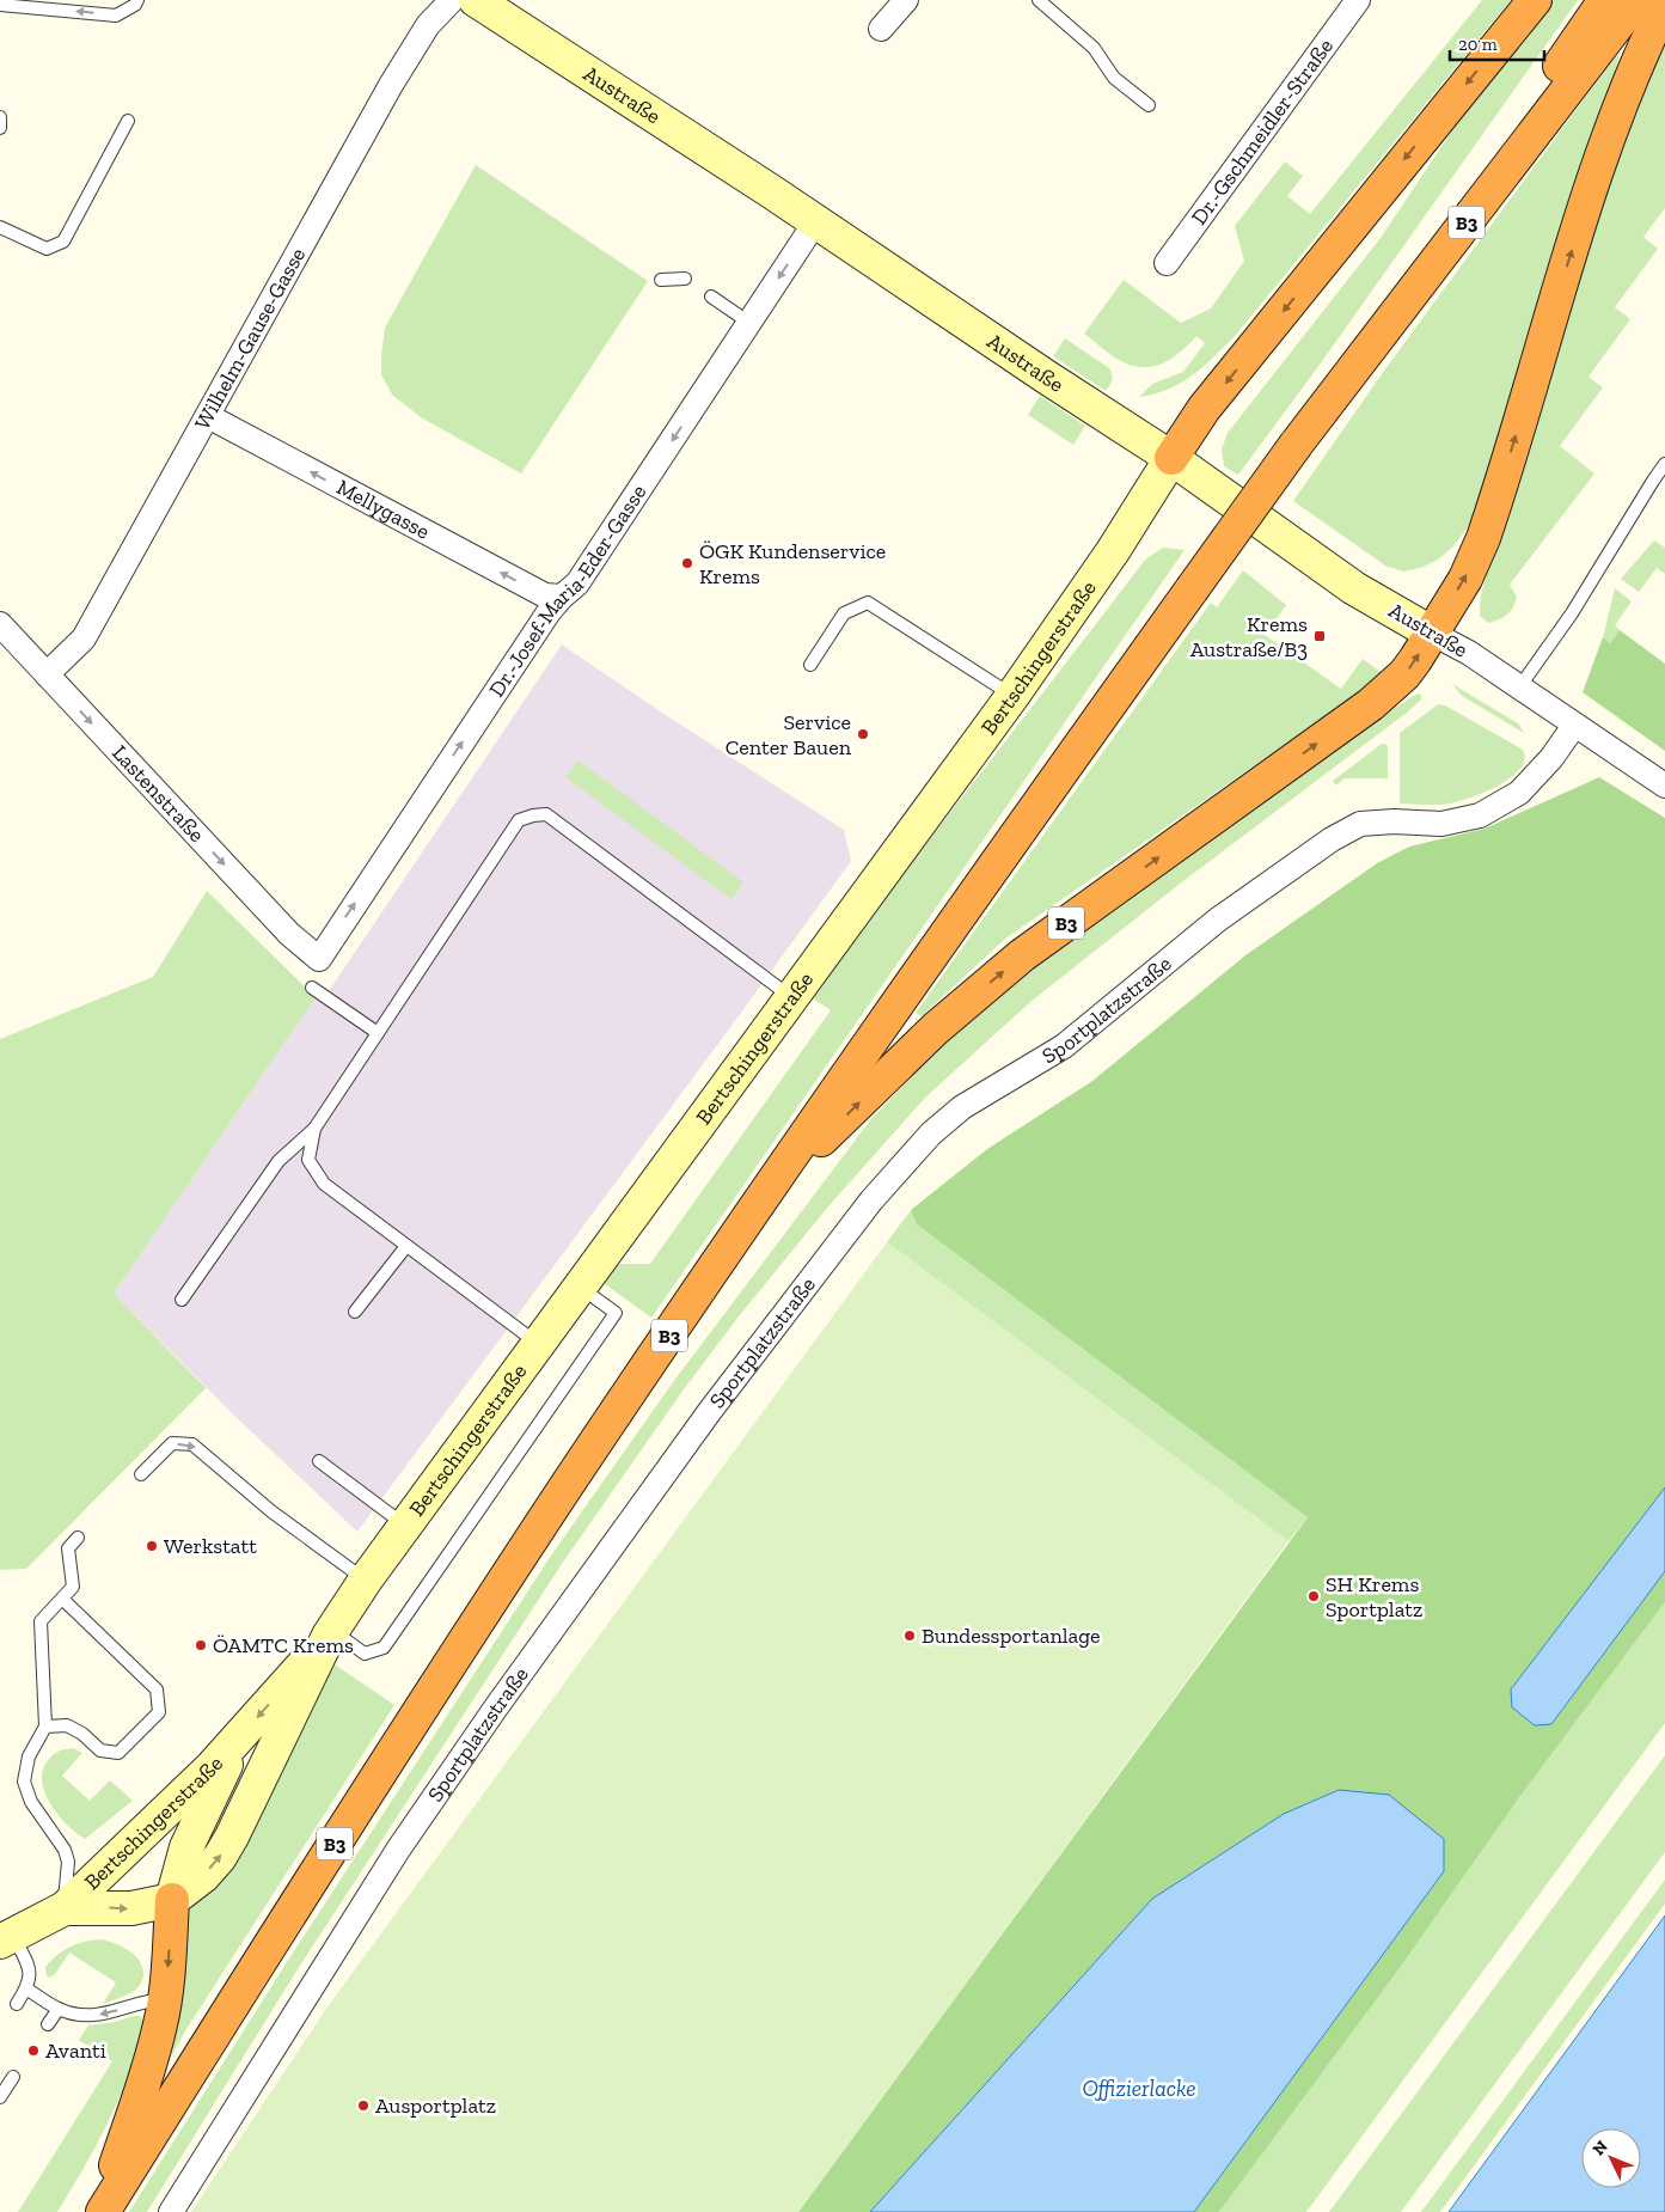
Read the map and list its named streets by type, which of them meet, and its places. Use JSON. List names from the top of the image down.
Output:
{
  "streets": {
    "highway": ["B3"],
    "street": [
      "Austraße",
      "Dr.-Gschmeidler-Straße",
      "Wilhelm-Gause-Gasse",
      "Mellygasse",
      "Dr.-Josef-Maria-Eder-Gasse",
      "Bertschingerstraße",
      "Lastenstraße",
      "Sportplatzstraße"
    ]
  },
  "crossings": [
    ["Austraße", "B3"],
    ["Austraße", "Dr.-Josef-Maria-Eder-Gasse"],
    ["Austraße", "Bertschingerstraße"],
    ["Austraße", "Sportplatzstraße"],
    ["Wilhelm-Gause-Gasse", "Mellygasse"],
    ["Wilhelm-Gause-Gasse", "Lastenstraße"],
    ["Mellygasse", "Dr.-Josef-Maria-Eder-Gasse"],
    ["Dr.-Josef-Maria-Eder-Gasse", "Lastenstraße"]
  ],
  "one_way": ["Mellygasse", "Lastenstraße"],
  "water": ["Offizierlacke"],
  "places": {
    "other": [
      "ÖGK Kundenservice Krems",
      "Service Center Bauen",
      "Werkstatt",
      "SH Krems Sportplatz",
      "Bundessportanlage",
      "ÖAMTC Krems",
      "Avanti",
      "Ausportplatz"
    ],
    "transit": ["Krems Austraße/B3"]
  },
  "scale_bar": "20 m",
  "north": "top left"
}
